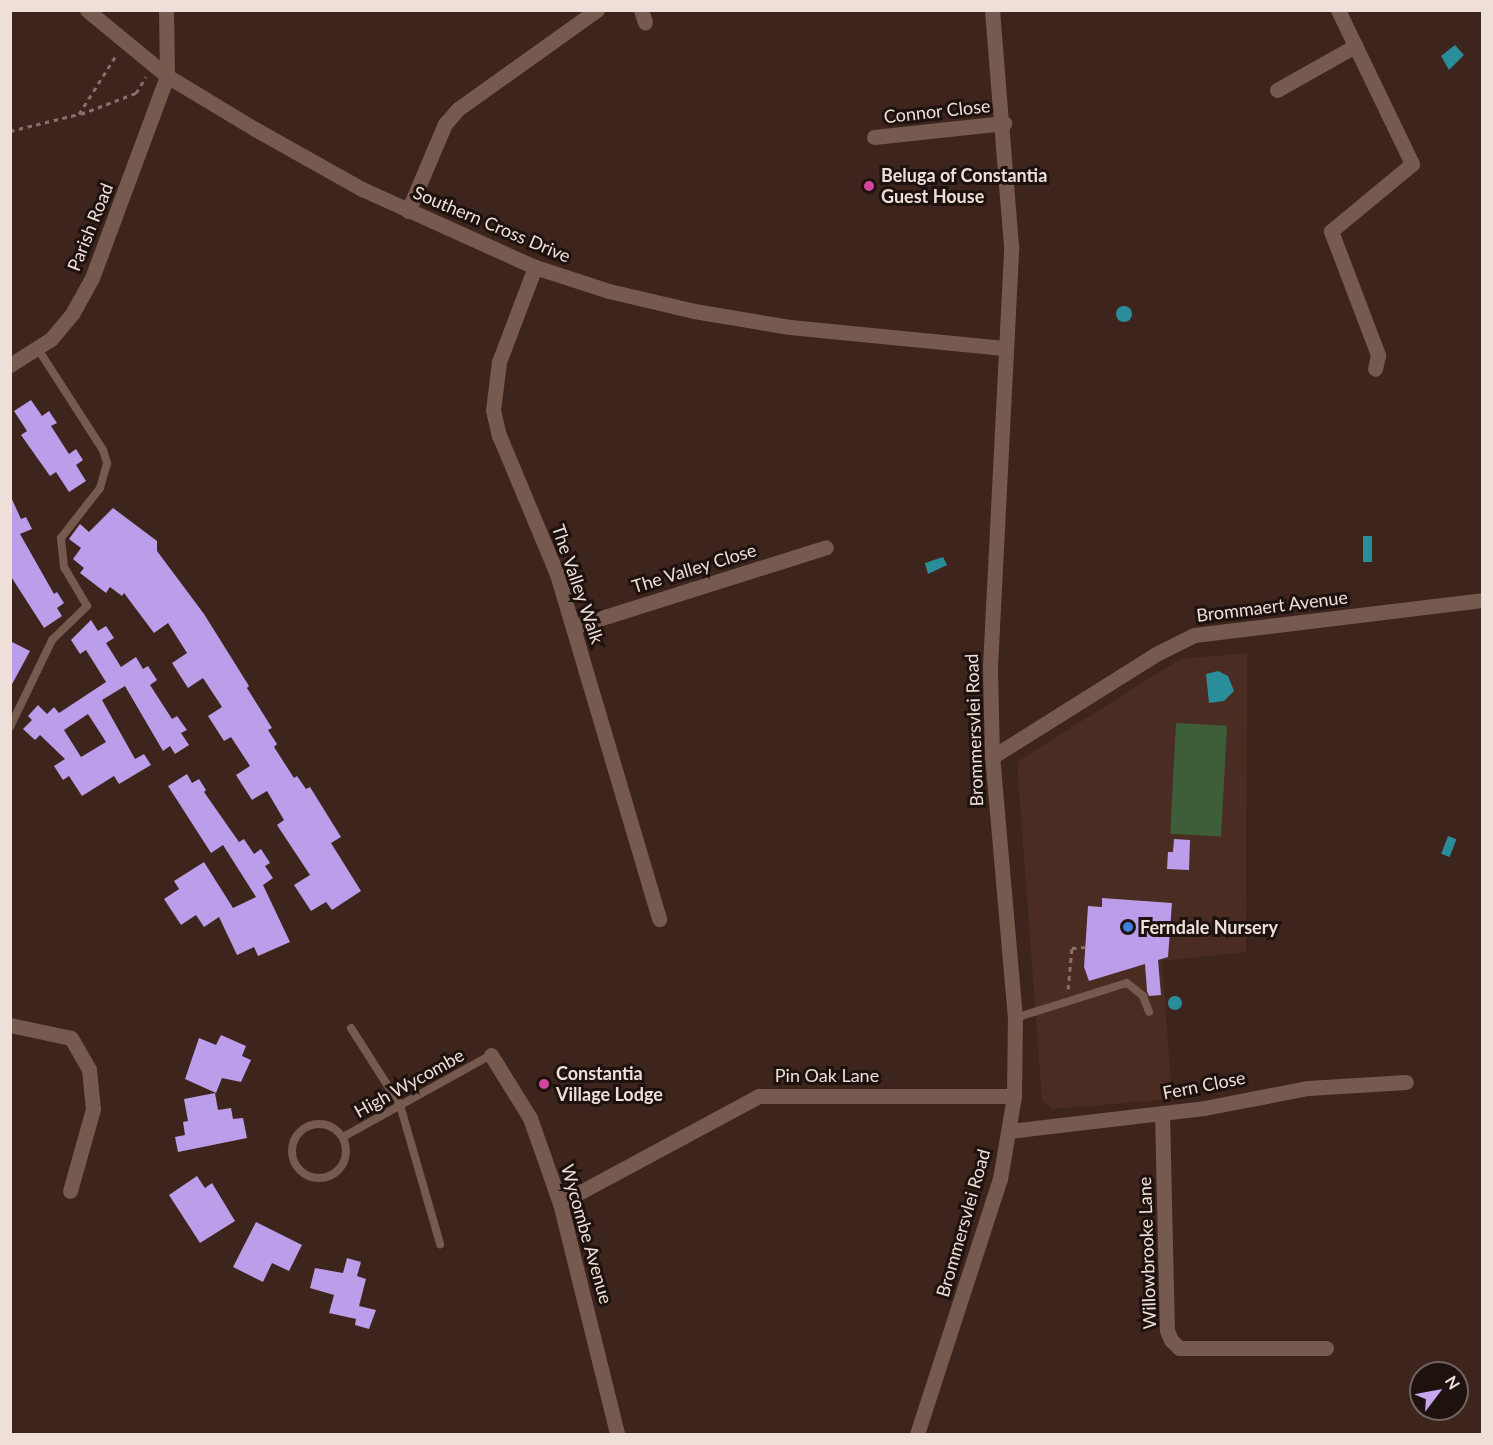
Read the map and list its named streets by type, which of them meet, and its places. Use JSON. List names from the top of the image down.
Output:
{
  "streets": {
    "street": [
      "Connor Close",
      "Southern Cross Drive",
      "Parish Road",
      "The Valley Close",
      "The Valley Walk",
      "Brommaert Avenue",
      "Brommersvlei Road",
      "Pin Oak Lane",
      "Fern Close",
      "Wycombe Avenue",
      "Willowbrooke Lane"
    ],
    "lane": ["High Wycombe"]
  },
  "crossings": [
    ["Connor Close", "Brommersvlei Road"],
    ["Southern Cross Drive", "Parish Road"],
    ["Southern Cross Drive", "The Valley Walk"],
    ["Southern Cross Drive", "Brommersvlei Road"],
    ["The Valley Close", "The Valley Walk"],
    ["Brommaert Avenue", "Brommersvlei Road"],
    ["Brommersvlei Road", "Pin Oak Lane"],
    ["Brommersvlei Road", "Fern Close"],
    ["Pin Oak Lane", "Wycombe Avenue"],
    ["High Wycombe", "Wycombe Avenue"],
    ["Fern Close", "Willowbrooke Lane"]
  ],
  "places": ["Beluga of Constantia Guest House", "Ferndale Nursery", "Constantia Village Lodge"],
  "north": "top right"
}
